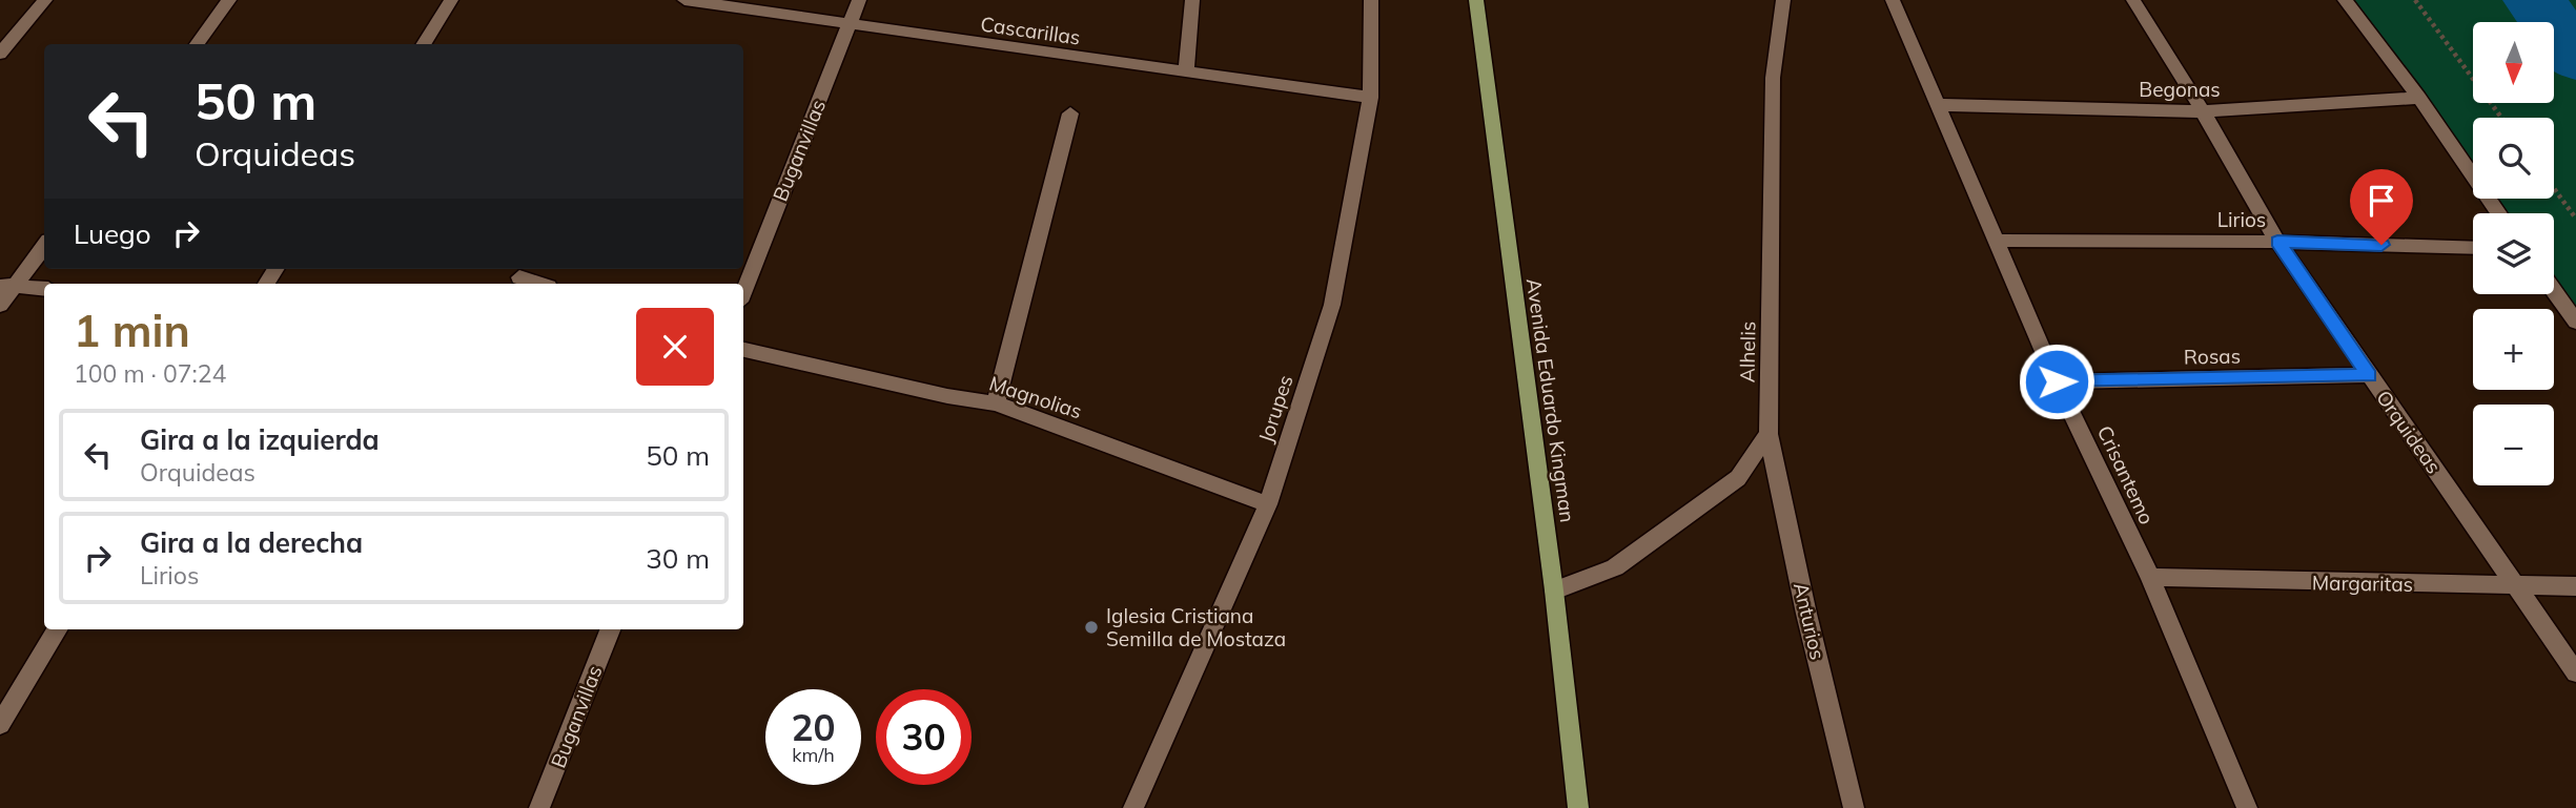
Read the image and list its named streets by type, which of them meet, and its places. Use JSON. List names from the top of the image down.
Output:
{
  "streets": {
    "main road": ["Avenida Eduardo Kingman"],
    "street": [
      "Cascarillas",
      "Begonas",
      "Buganvillas",
      "Lirios",
      "Alhelis",
      "Rosas",
      "Magnolias",
      "Jorupes",
      "Orquideas",
      "Crisantemo",
      "Margaritas",
      "Anturios"
    ]
  },
  "crossings": [
    ["Cascarillas", "Buganvillas"],
    ["Cascarillas", "Jorupes"],
    ["Begonas", "Orquideas"],
    ["Begonas", "Crisantemo"],
    ["Lirios", "Orquideas"],
    ["Lirios", "Crisantemo"],
    ["Alhelis", "Anturios"],
    ["Rosas", "Orquideas"],
    ["Rosas", "Crisantemo"],
    ["Magnolias", "Jorupes"],
    ["Orquideas", "Margaritas"],
    ["Crisantemo", "Margaritas"]
  ],
  "places": ["Iglesia Cristiana Semilla de Mostaza"],
  "north": "bottom",
  "page": {
    "map_buttons": ["+", "−"],
    "turn": ["50 m", "Orquideas"],
    "then": "Luego",
    "heading": ["1 min", "100 m · 07:24"],
    "list": [
      {
        "name": "Gira a la izquierda",
        "note": "Orquideas",
        "value": "50 m"
      },
      {
        "name": "Gira a la derecha",
        "note": "Lirios",
        "value": "30 m"
      }
    ],
    "speed": "20 km/h",
    "limit": "30"
  }
}
